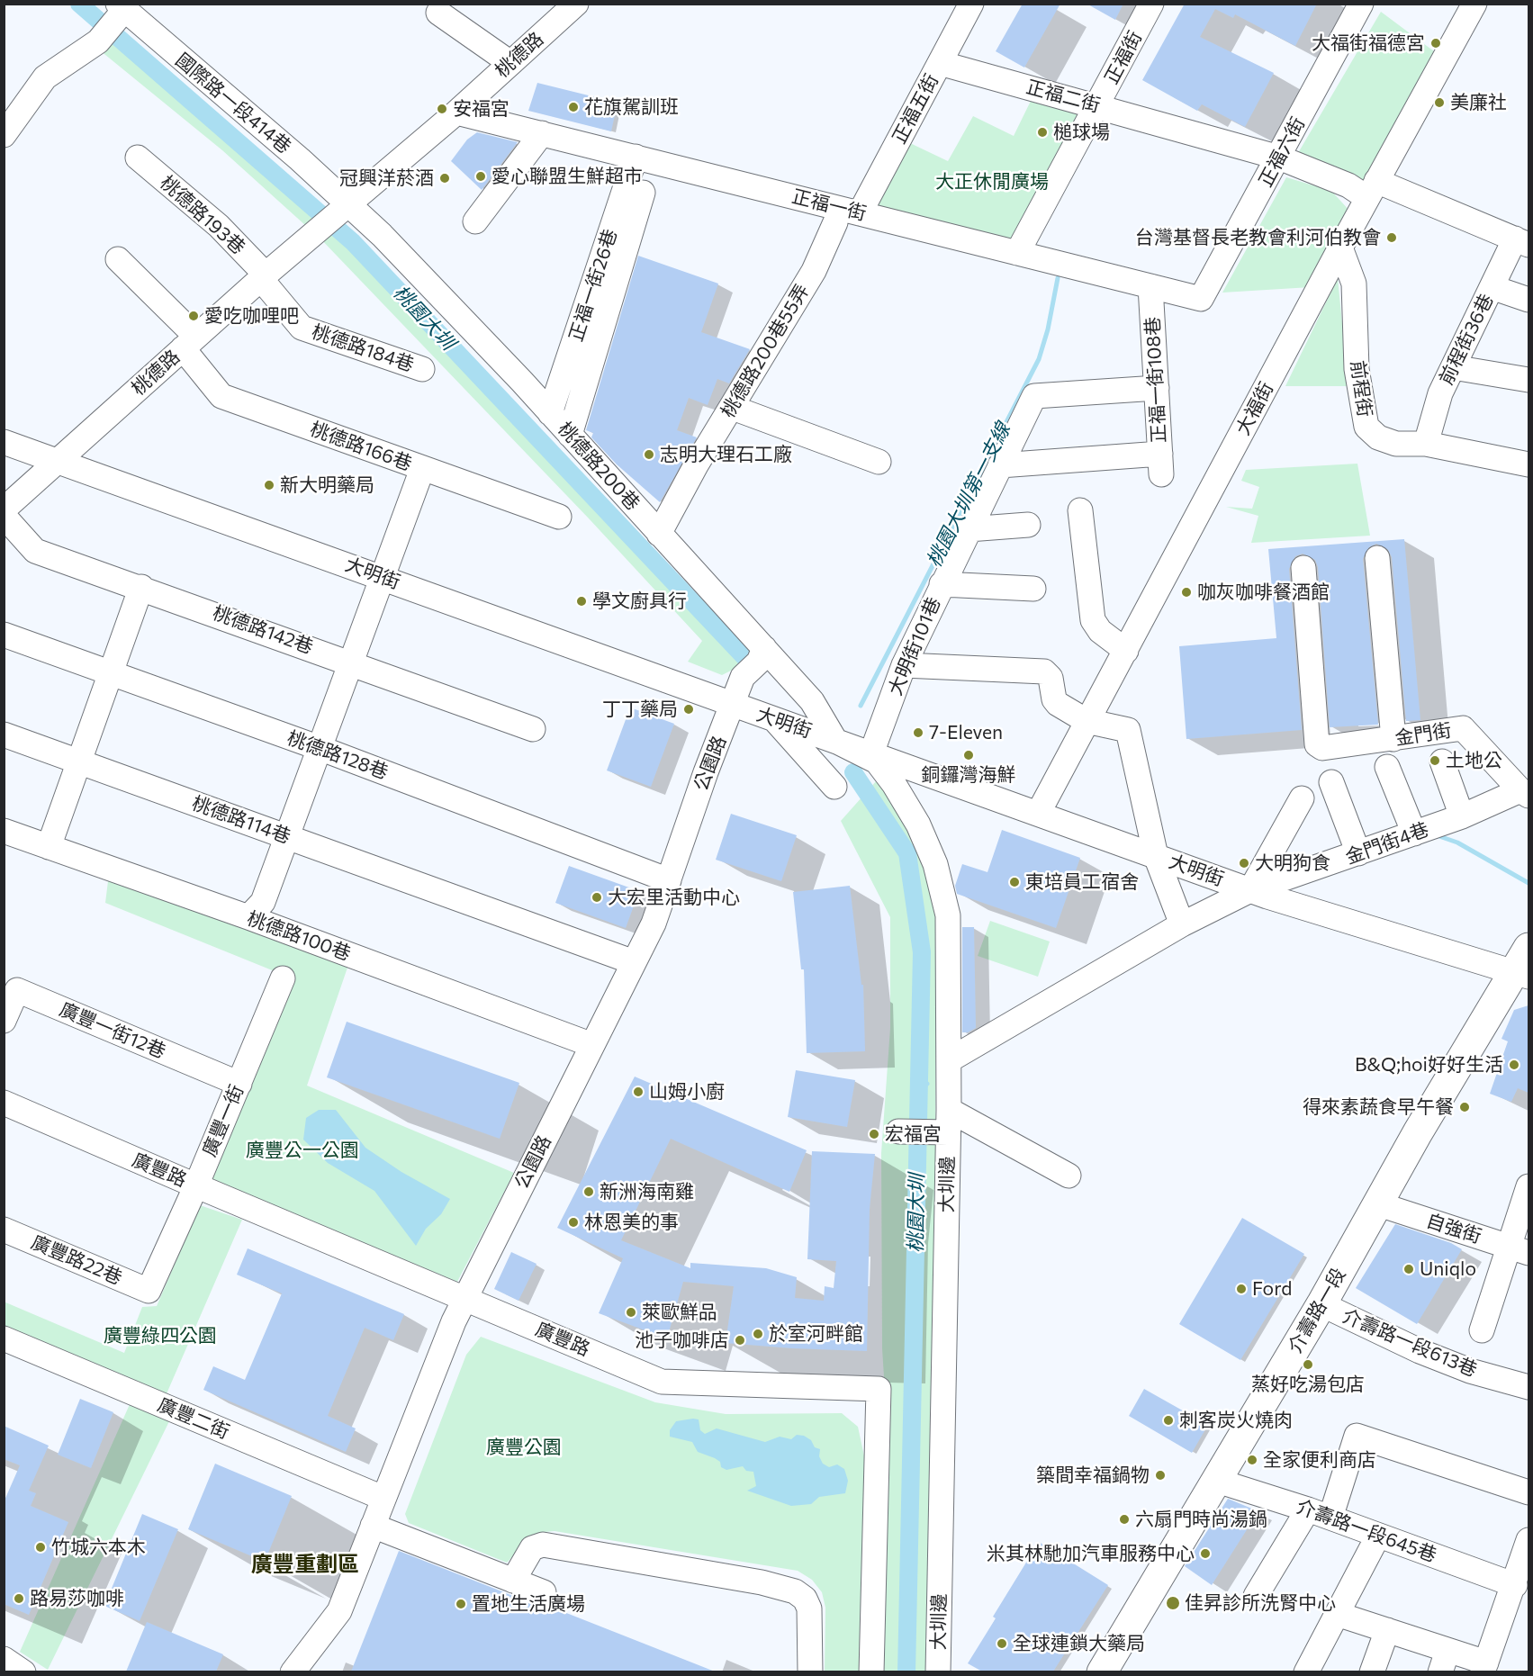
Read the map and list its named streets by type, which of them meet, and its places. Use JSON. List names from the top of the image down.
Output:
{
  "streets": {
    "main road": ["介壽路一段"],
    "street": [
      "桃德路",
      "正福街",
      "正福二街",
      "國際路一段414巷",
      "正福五街",
      "正福六街",
      "正福一街",
      "桃德路193巷",
      "正福一街26巷",
      "前程街36巷",
      "桃德路184巷",
      "桃德路200巷55弄",
      "正福一街108巷",
      "前程街",
      "大福街",
      "桃德路166巷",
      "桃德路200巷",
      "大明街",
      "桃德路142巷",
      "大明街101巷",
      "金門街",
      "桃德路128巷",
      "公園路",
      "桃德路114巷",
      "金門街4巷",
      "桃德路100巷",
      "廣豐一街12巷",
      "廣豐一街",
      "廣豐路",
      "大圳邊",
      "自強街",
      "廣豐路22巷",
      "介壽路一段613巷",
      "廣豐二街",
      "介壽路一段645巷"
    ]
  },
  "crossings": [
    ["桃德路", "國際路一段414巷"],
    ["桃德路", "正福一街"],
    ["桃德路", "桃德路193巷"],
    ["桃德路", "桃德路184巷"],
    ["桃德路", "桃德路166巷"],
    ["桃德路", "桃德路200巷"],
    ["桃德路", "大明街"],
    ["正福街", "正福二街"],
    ["正福街", "正福一街"],
    ["正福二街", "正福五街"],
    ["正福二街", "正福六街"],
    ["正福二街", "前程街36巷"],
    ["正福二街", "大福街"],
    ["國際路一段414巷", "桃德路200巷"],
    ["正福五街", "正福一街"],
    ["正福六街", "正福一街"],
    ["正福一街", "正福一街26巷"],
    ["正福一街", "正福一街108巷"],
    ["桃德路193巷", "桃德路184巷"],
    ["正福一街26巷", "桃德路200巷"],
    ["前程街36巷", "前程街"],
    ["桃德路200巷55弄", "桃德路200巷"],
    ["正福一街108巷", "大明街101巷"],
    ["前程街", "大福街"],
    ["大福街", "大明街"],
    ["桃德路200巷", "大明街"],
    ["桃德路200巷", "公園路"],
    ["桃德路200巷", "大圳邊"],
    ["大明街", "大明街101巷"],
    ["大明街", "公園路"],
    ["大明街", "金門街4巷"],
    ["大明街", "大圳邊"],
    ["大明街", "介壽路一段"],
    ["金門街", "金門街4巷"],
    ["桃德路128巷", "公園路"],
    ["公園路", "桃德路114巷"],
    ["公園路", "桃德路100巷"],
    ["公園路", "廣豐路"],
    ["公園路", "廣豐二街"],
    ["金門街4巷", "大圳邊"],
    ["廣豐一街12巷", "廣豐一街"],
    ["廣豐一街", "廣豐路"],
    ["廣豐一街", "廣豐路22巷"],
    ["自強街", "介壽路一段"],
    ["介壽路一段", "介壽路一段613巷"],
    ["介壽路一段", "介壽路一段645巷"]
  ],
  "districts": ["廣豐重劃區"],
  "water": ["桃園大圳", "桃園大圳第一支線"],
  "parks": [
    "大正休閒廣場",
    "廣豐公一公園",
    "廣豐綠四公園",
    "廣豐公園"
  ],
  "places": [
    "大福街福德宮",
    "美廉社",
    "花旗駕訓班",
    "安福宮",
    "槌球場",
    "愛心聯盟生鮮超市",
    "冠興洋菸酒",
    "台灣基督長老教會利河伯教會",
    "愛吃咖哩吧",
    "志明大理石工廠",
    "新大明藥局",
    "咖灰咖啡餐酒館",
    "學文廚具行",
    "丁丁藥局",
    "7-Eleven",
    "銅鑼灣海鮮",
    "土地公",
    "大明狗食",
    "東培員工宿舍",
    "大宏里活動中心",
    "B&Q;hoi好好生活",
    "山姆小廚",
    "得來素蔬食早午餐",
    "宏福宮",
    "新洲海南雞",
    "林恩美的事",
    "Uniqlo",
    "Ford",
    "萊歐鮮品",
    "於室河畔館",
    "池子咖啡店",
    "蒸好吃湯包店",
    "刺客炭火燒肉",
    "全家便利商店",
    "築間幸福鍋物",
    "六扇門時尚湯鍋",
    "竹城六本木",
    "米其林馳加汽車服務中心",
    "路易莎咖啡",
    "佳昇診所洗腎中心",
    "置地生活廣場",
    "全球連鎖大藥局"
  ]
}
